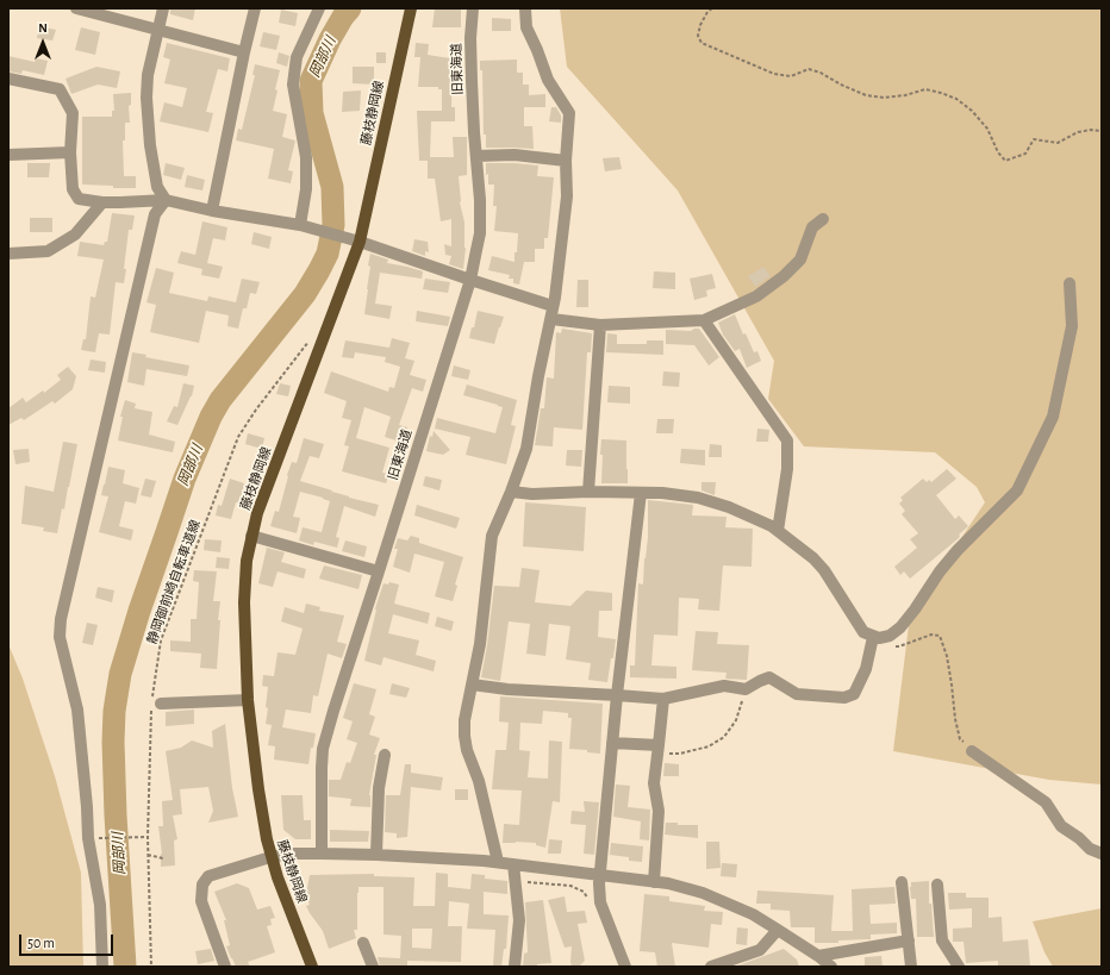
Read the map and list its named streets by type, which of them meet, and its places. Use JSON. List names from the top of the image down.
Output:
{
  "streets": {
    "main road": ["藤枝静岡線"],
    "street": ["旧東海道"],
    "path": ["静岡御前崎自転車道線"]
  },
  "crossings": [
    ["藤枝静岡線", "静岡御前崎自転車道線"]
  ],
  "water": ["岡部川"],
  "scale_bar": "50 m",
  "north": "top"
}
